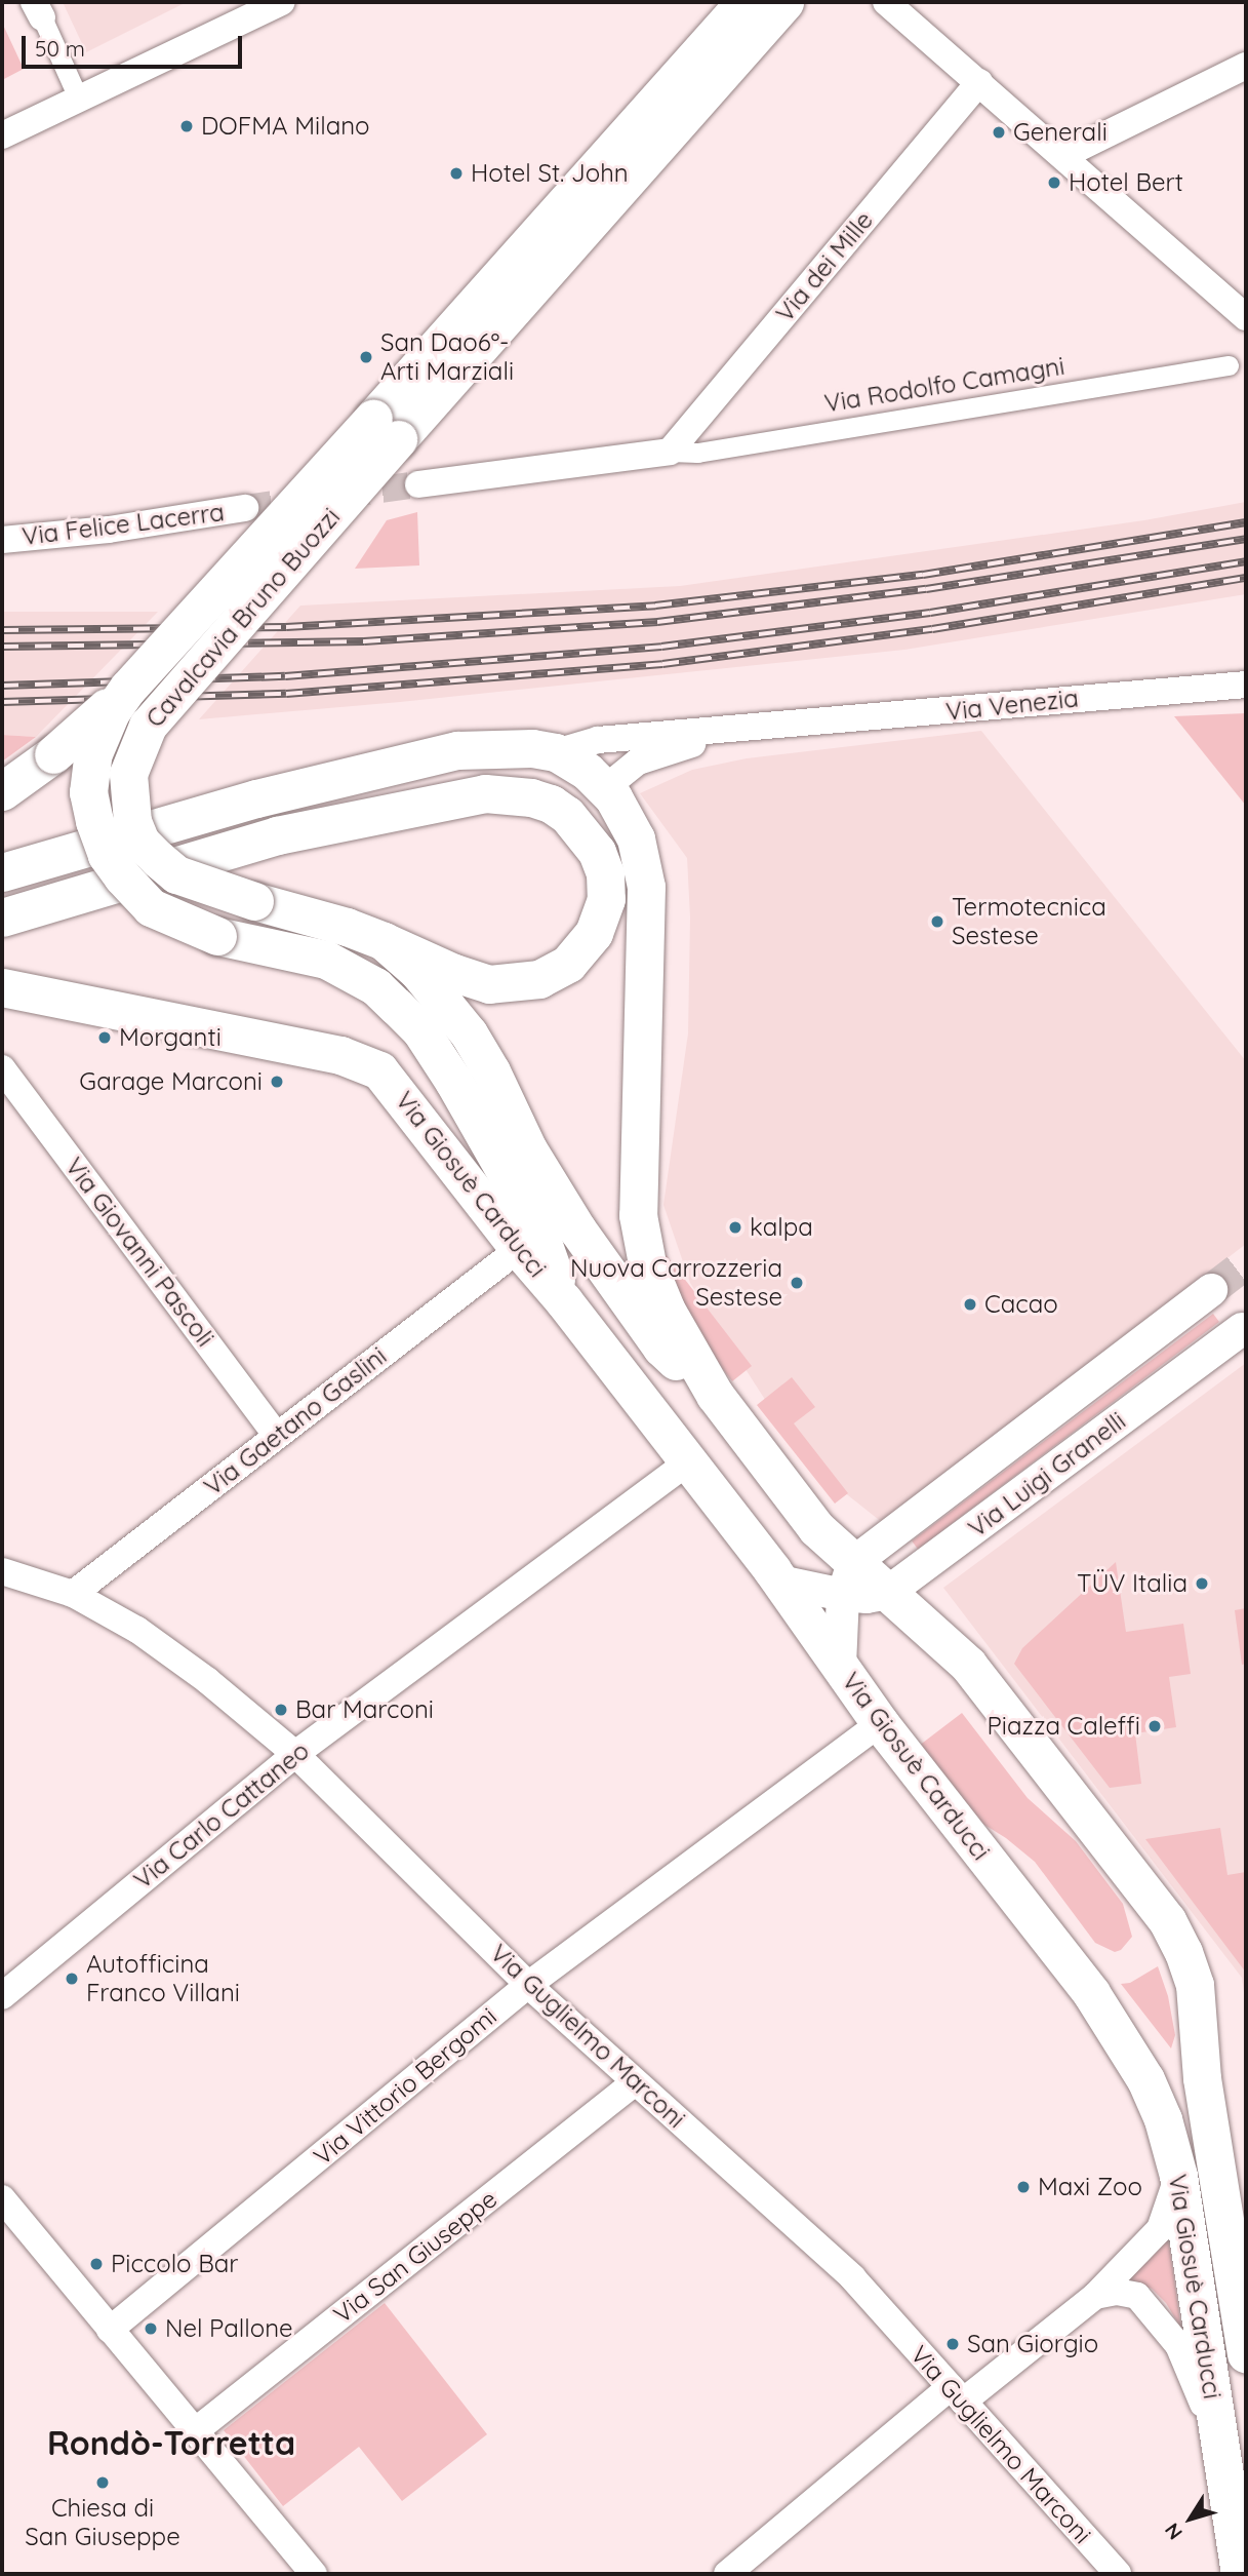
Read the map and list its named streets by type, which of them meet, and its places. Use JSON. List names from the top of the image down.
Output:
{
  "streets": {
    "main road": ["Cavalcavia Bruno Buozzi", "Via Giosuè Carducci"],
    "street": [
      "Via dei Mille",
      "Via Rodolfo Camagni",
      "Via Felice Lacerra",
      "Via Venezia",
      "Via Giovanni Pascoli",
      "Via Gaetano Gaslini",
      "Via Luigi Granelli",
      "Via Carlo Cattaneo",
      "Via Guglielmo Marconi",
      "Via Vittorio Bergomi",
      "Via San Giuseppe"
    ]
  },
  "crossings": [
    ["Via dei Mille", "Via Rodolfo Camagni"],
    ["Cavalcavia Bruno Buozzi", "Via Giosuè Carducci"],
    ["Via Giosuè Carducci", "Via Gaetano Gaslini"],
    ["Via Giosuè Carducci", "Via Luigi Granelli"],
    ["Via Giosuè Carducci", "Via Carlo Cattaneo"],
    ["Via Giosuè Carducci", "Via Vittorio Bergomi"],
    ["Via Giovanni Pascoli", "Via Gaetano Gaslini"],
    ["Via Gaetano Gaslini", "Via Guglielmo Marconi"],
    ["Via Carlo Cattaneo", "Via Guglielmo Marconi"],
    ["Via Guglielmo Marconi", "Via Vittorio Bergomi"],
    ["Via Guglielmo Marconi", "Via San Giuseppe"]
  ],
  "districts": ["Rondò-Torretta"],
  "places": [
    "DOFMA Milano",
    "Generali",
    "Hotel St. John",
    "Hotel Bert",
    "San Dao6º- Arti Marziali",
    "Termotecnica Sestese",
    "Morganti",
    "Garage Marconi",
    "kalpa",
    "Nuova Carrozzeria Sestese",
    "Cacao",
    "TÜV Italia",
    "Bar Marconi",
    "Piazza Caleffi",
    "Autofficina Franco Villani",
    "Maxi Zoo",
    "Piccolo Bar",
    "Nel Pallone",
    "San Giorgio",
    "Chiesa di San Giuseppe"
  ],
  "scale_bar": "50 m",
  "north": "bottom left"
}
